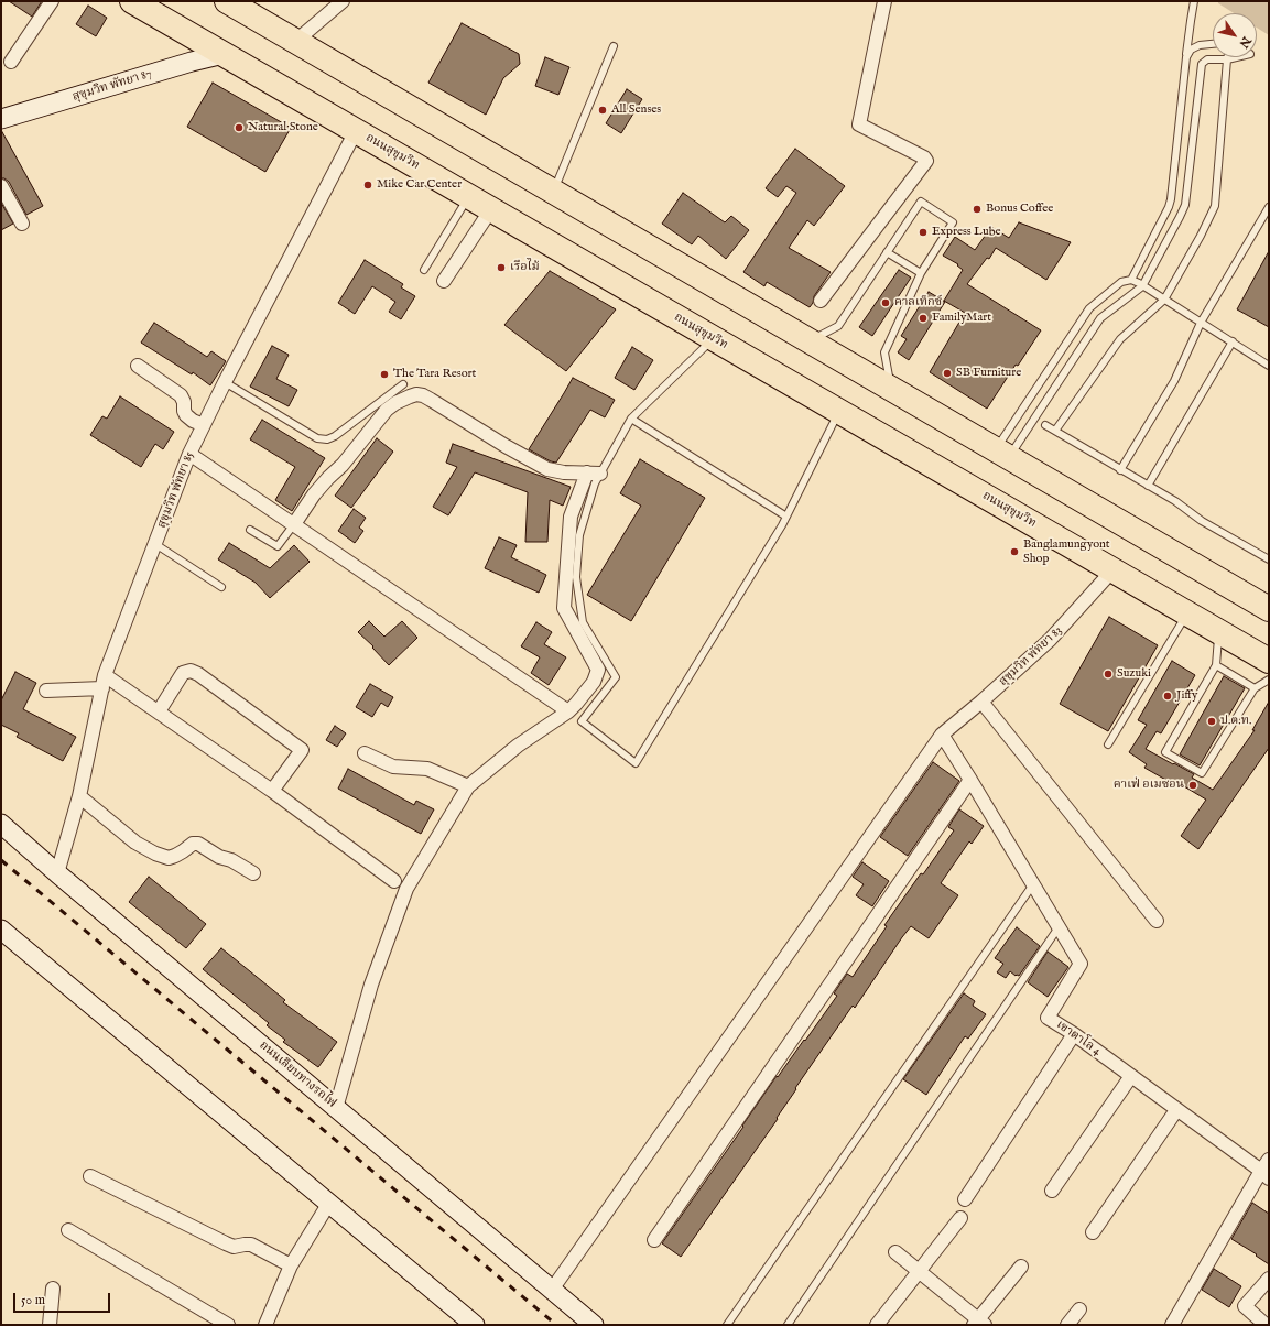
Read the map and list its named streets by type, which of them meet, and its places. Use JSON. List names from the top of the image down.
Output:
{
  "streets": {
    "highway": ["ถนนสุขุมวิท"],
    "street": [
      "สุขุมวิท พัทยา 87",
      "สุขุมวิท พัทยา 85",
      "สุขุมวิท พัทยา 83",
      "เขาตาโล 4",
      "ถนนเลียบทางรถไฟ"
    ]
  },
  "crossings": [
    ["สุขุมวิท พัทยา 87", "ถนนสุขุมวิท"],
    ["ถนนสุขุมวิท", "สุขุมวิท พัทยา 85"],
    ["ถนนสุขุมวิท", "สุขุมวิท พัทยา 83"],
    ["สุขุมวิท พัทยา 85", "ถนนเลียบทางรถไฟ"],
    ["สุขุมวิท พัทยา 83", "เขาตาโล 4"],
    ["สุขุมวิท พัทยา 83", "ถนนเลียบทางรถไฟ"]
  ],
  "places": [
    "All Senses",
    "Natural Stone",
    "Mike Car Center",
    "Bonus Coffee",
    "Express Lube",
    "เรือไม้",
    "คาลเท็กซ์",
    "FamilyMart",
    "SB Furniture",
    "The Tara Resort",
    "Banglamungyont Shop",
    "Suzuki",
    "Jiffy",
    "ป.ต.ท.",
    "คาเฟ่ อเมซอน"
  ],
  "scale_bar": "50 m",
  "north": "bottom right"
}
